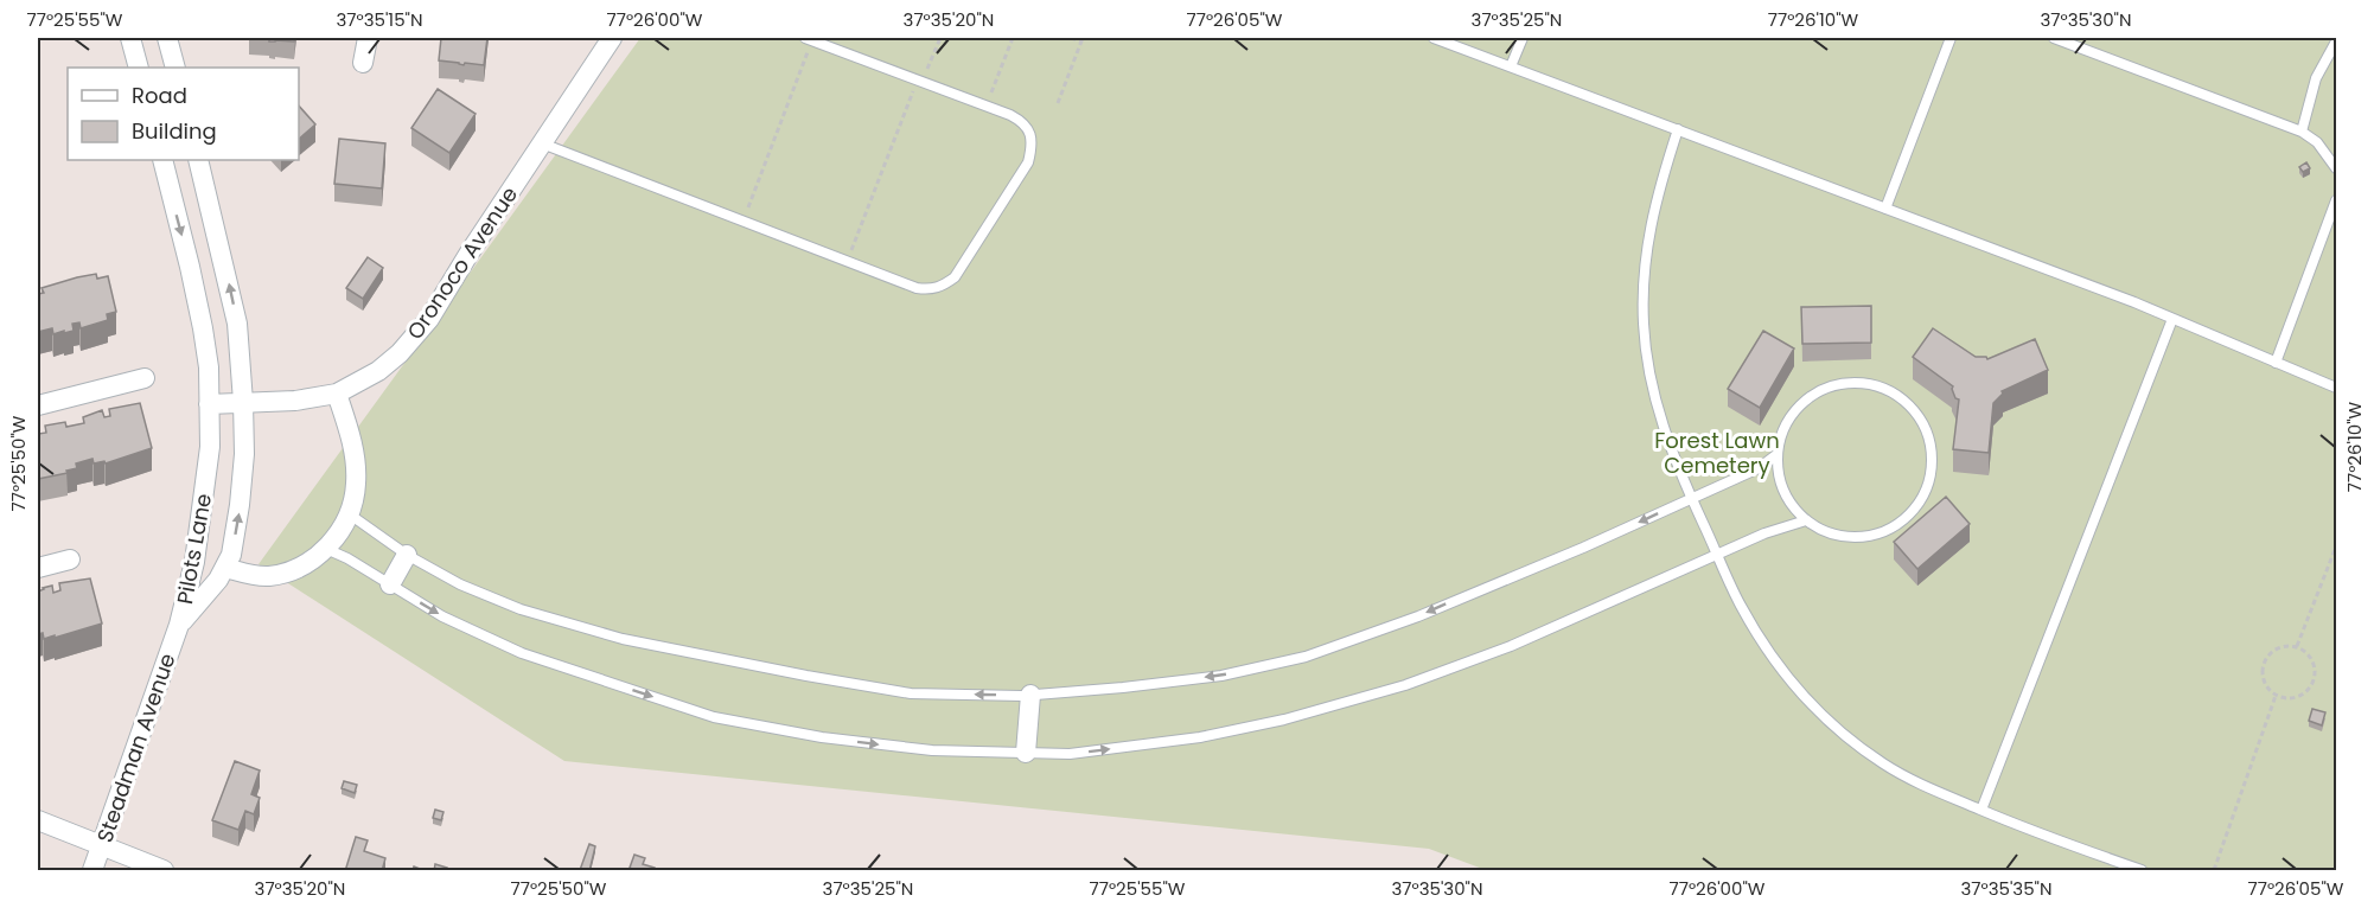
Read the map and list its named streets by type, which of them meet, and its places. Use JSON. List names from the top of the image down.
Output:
{
  "streets": {
    "street": ["Oronoco Avenue", "Pilots Lane", "Steadman Avenue"]
  },
  "crossings": [
    ["Oronoco Avenue", "Pilots Lane"],
    ["Pilots Lane", "Steadman Avenue"]
  ],
  "parks": ["Forest Lawn Cemetery"],
  "legend": ["Road", "Building"],
  "coordinates": [
    "77°25'55\"W",
    "37°35'15\"N",
    "77°26'00\"W",
    "37°35'20\"N",
    "77°26'05\"W",
    "37°35'25\"N",
    "77°26'10\"W",
    "37°35'30\"N",
    "77°25'50\"W",
    "37°35'35\"N"
  ]
}
